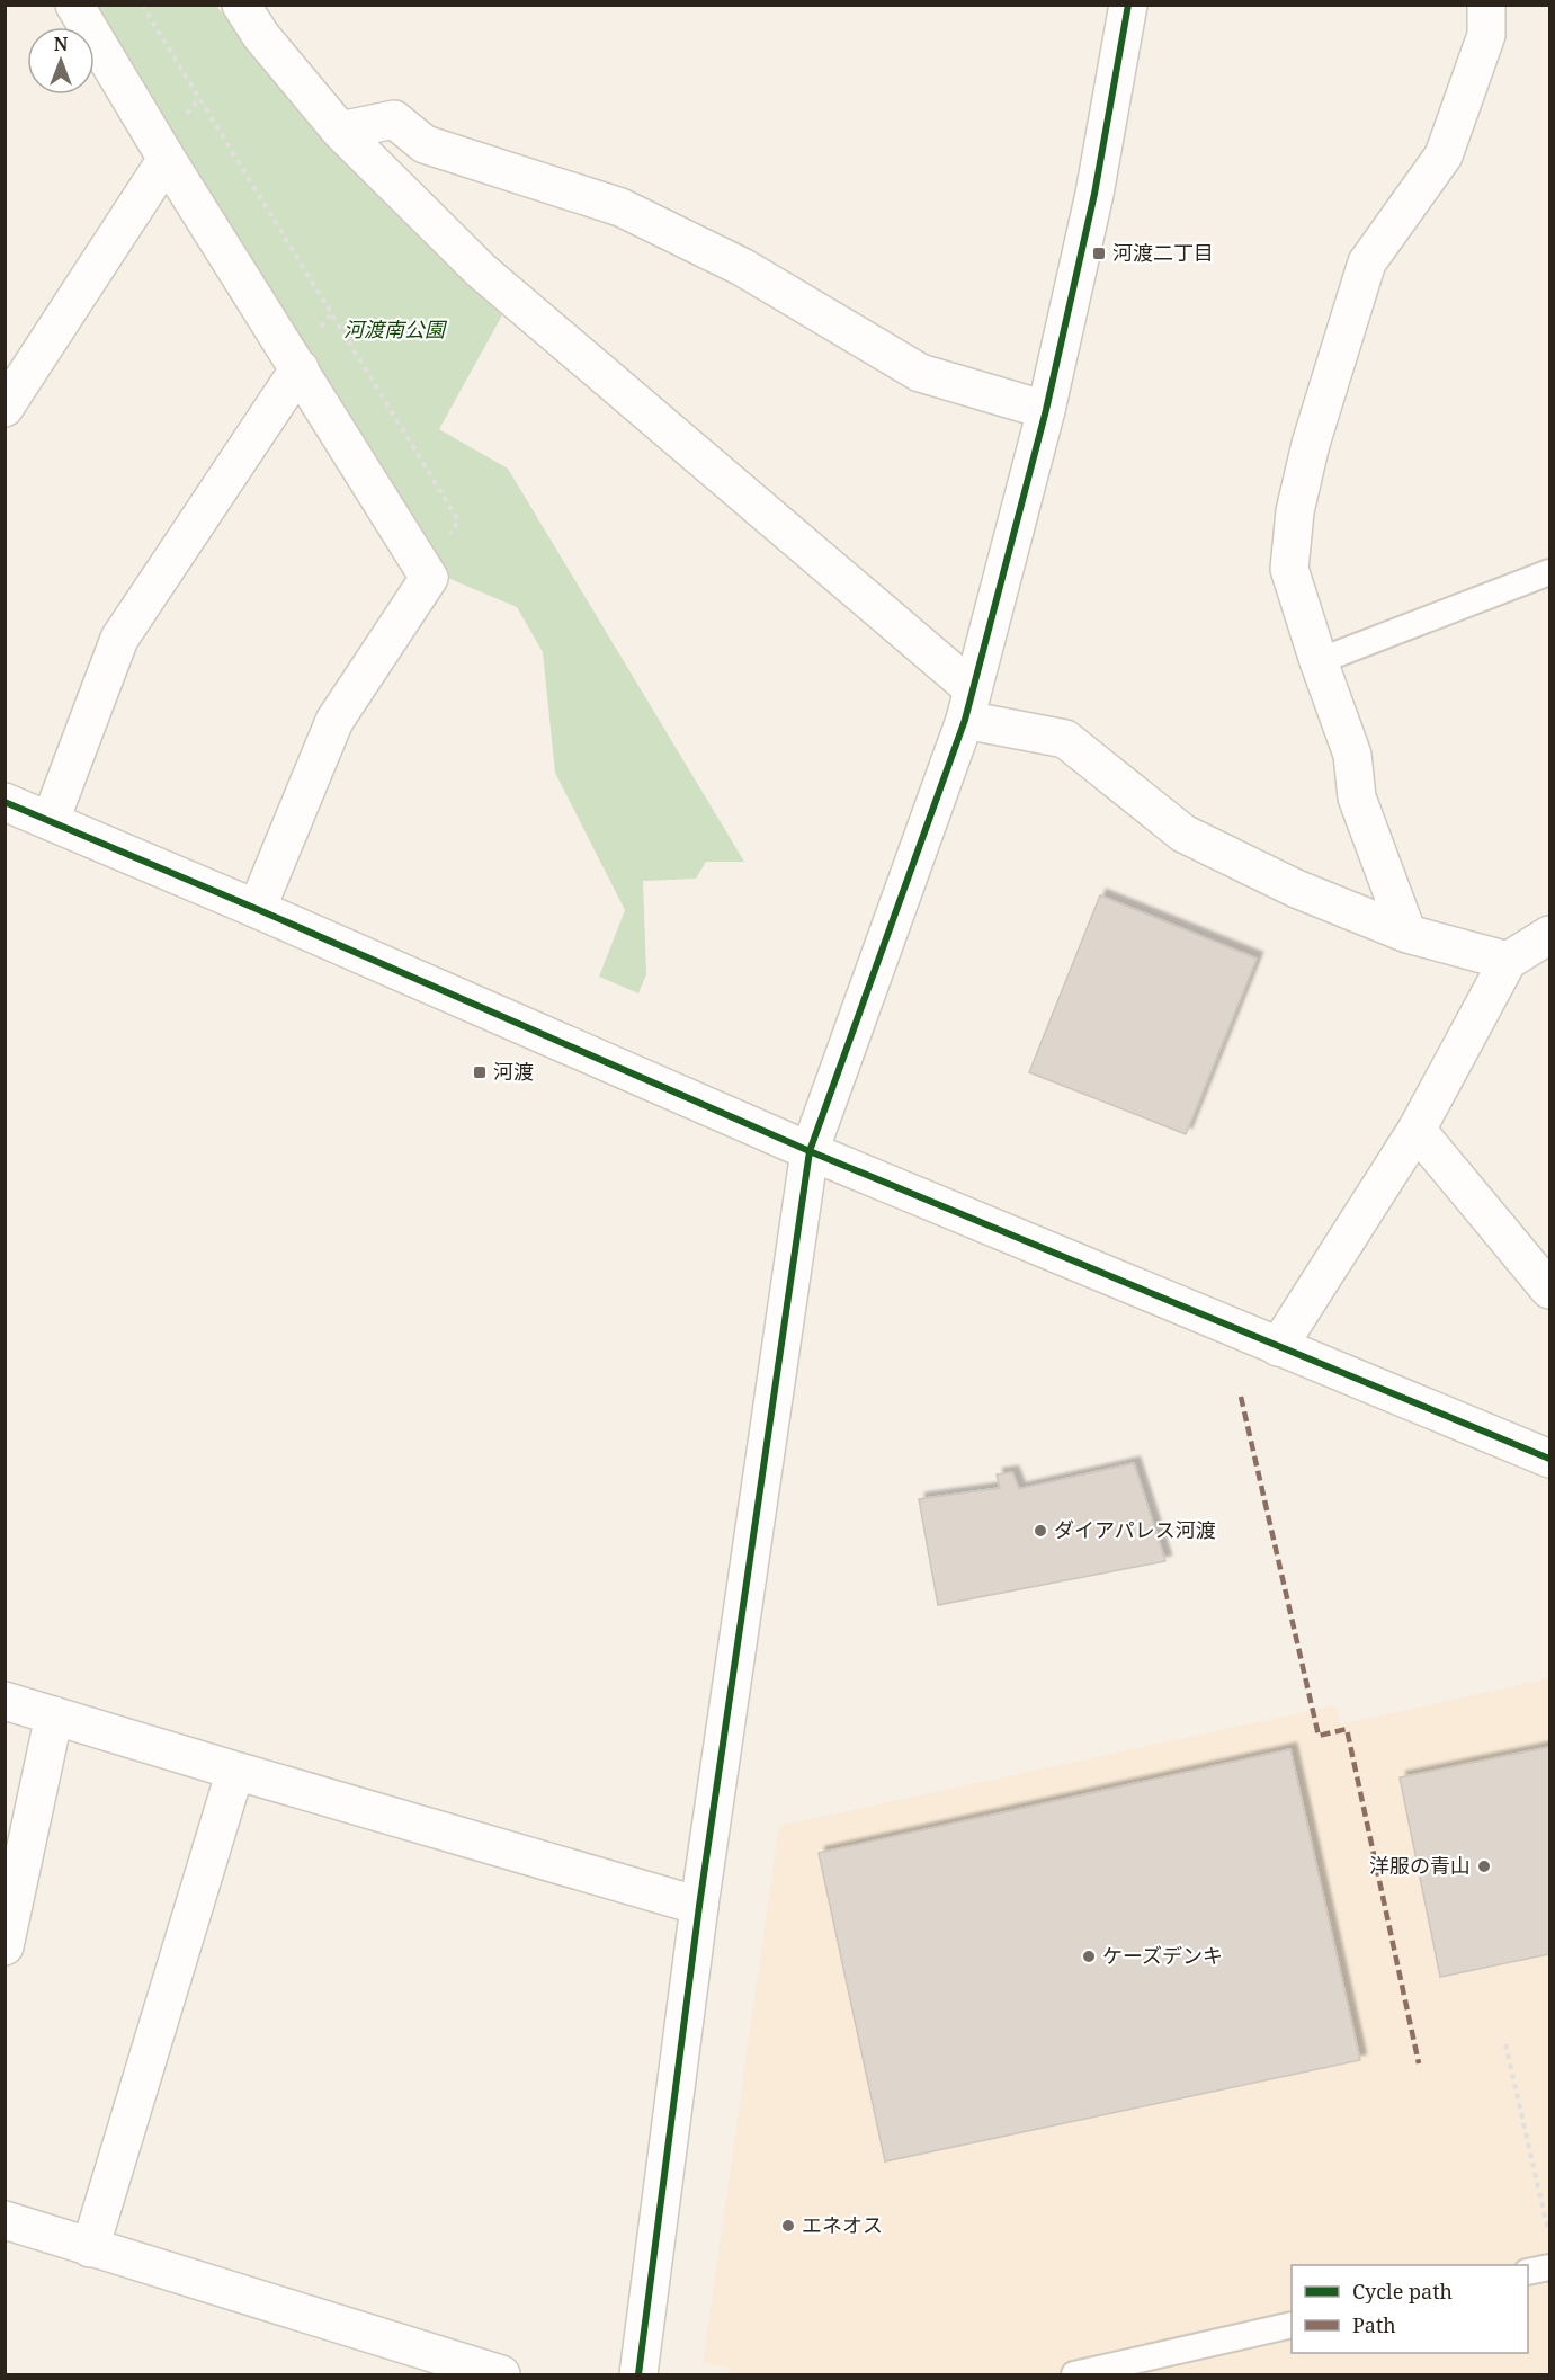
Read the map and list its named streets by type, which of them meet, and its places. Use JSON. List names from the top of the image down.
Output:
{
  "parks": ["河渡南公園"],
  "places": {
    "transit": ["河渡二丁目", "河渡"],
    "other": [
      "ダイアパレス河渡",
      "洋服の青山",
      "ケーズデンキ",
      "エネオス"
    ]
  },
  "legend": ["Cycle path", "Path"],
  "north": "top"
}
